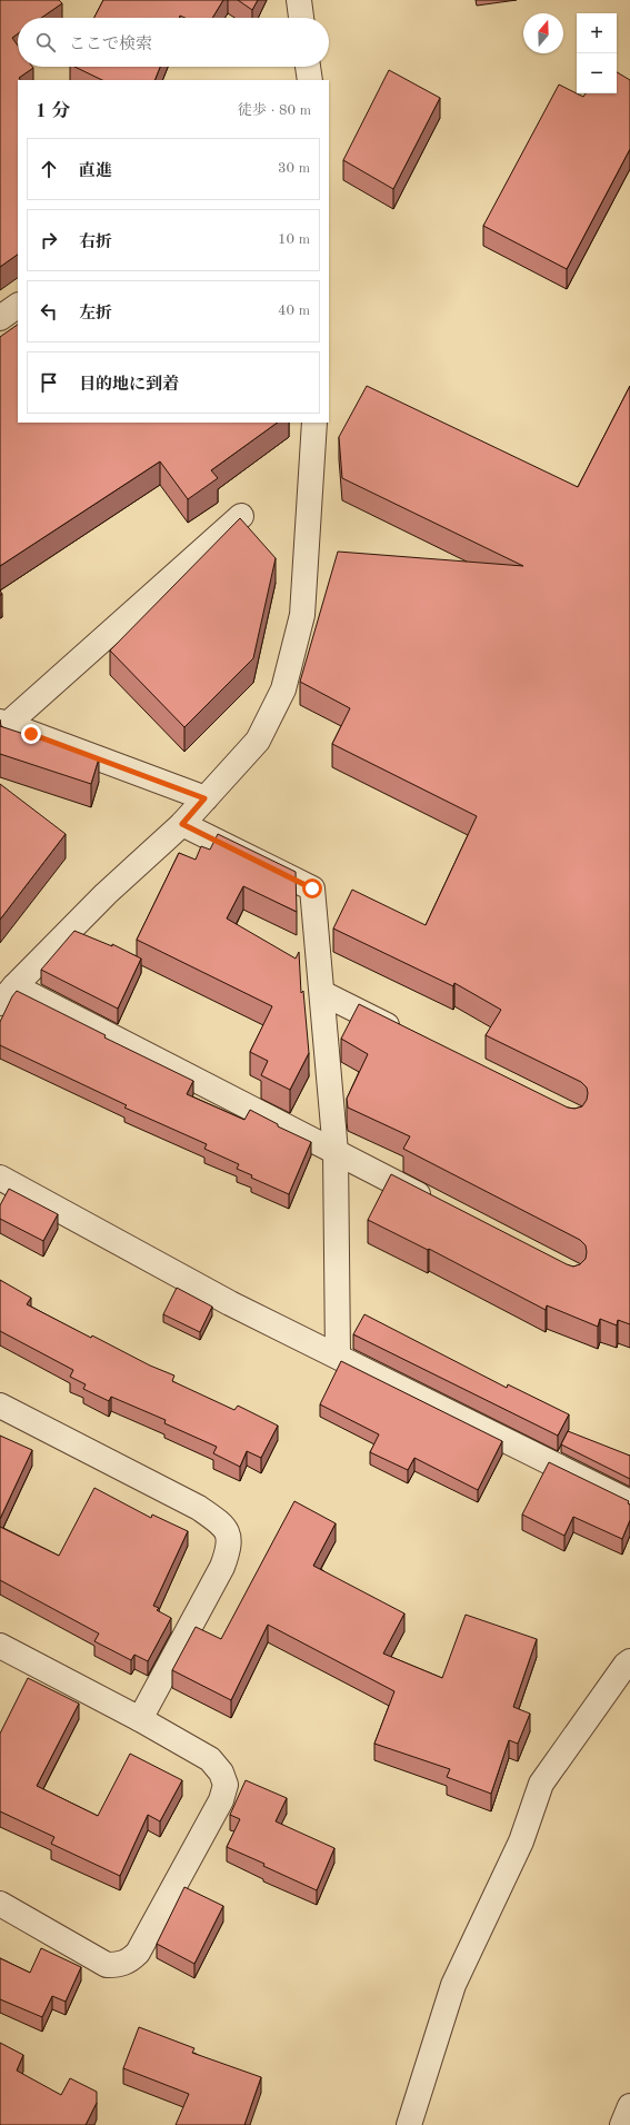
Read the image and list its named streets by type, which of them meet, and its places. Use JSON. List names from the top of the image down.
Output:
{
  "north": "top",
  "page": {
    "map_buttons": ["+", "−"],
    "search": "ここで検索",
    "heading": ["1 分", "徒歩 · 80 m"],
    "list": [
      ["直進", "30 m"],
      ["右折", "10 m"],
      ["左折", "40 m"],
      "目的地に到着"
    ]
  }
}
